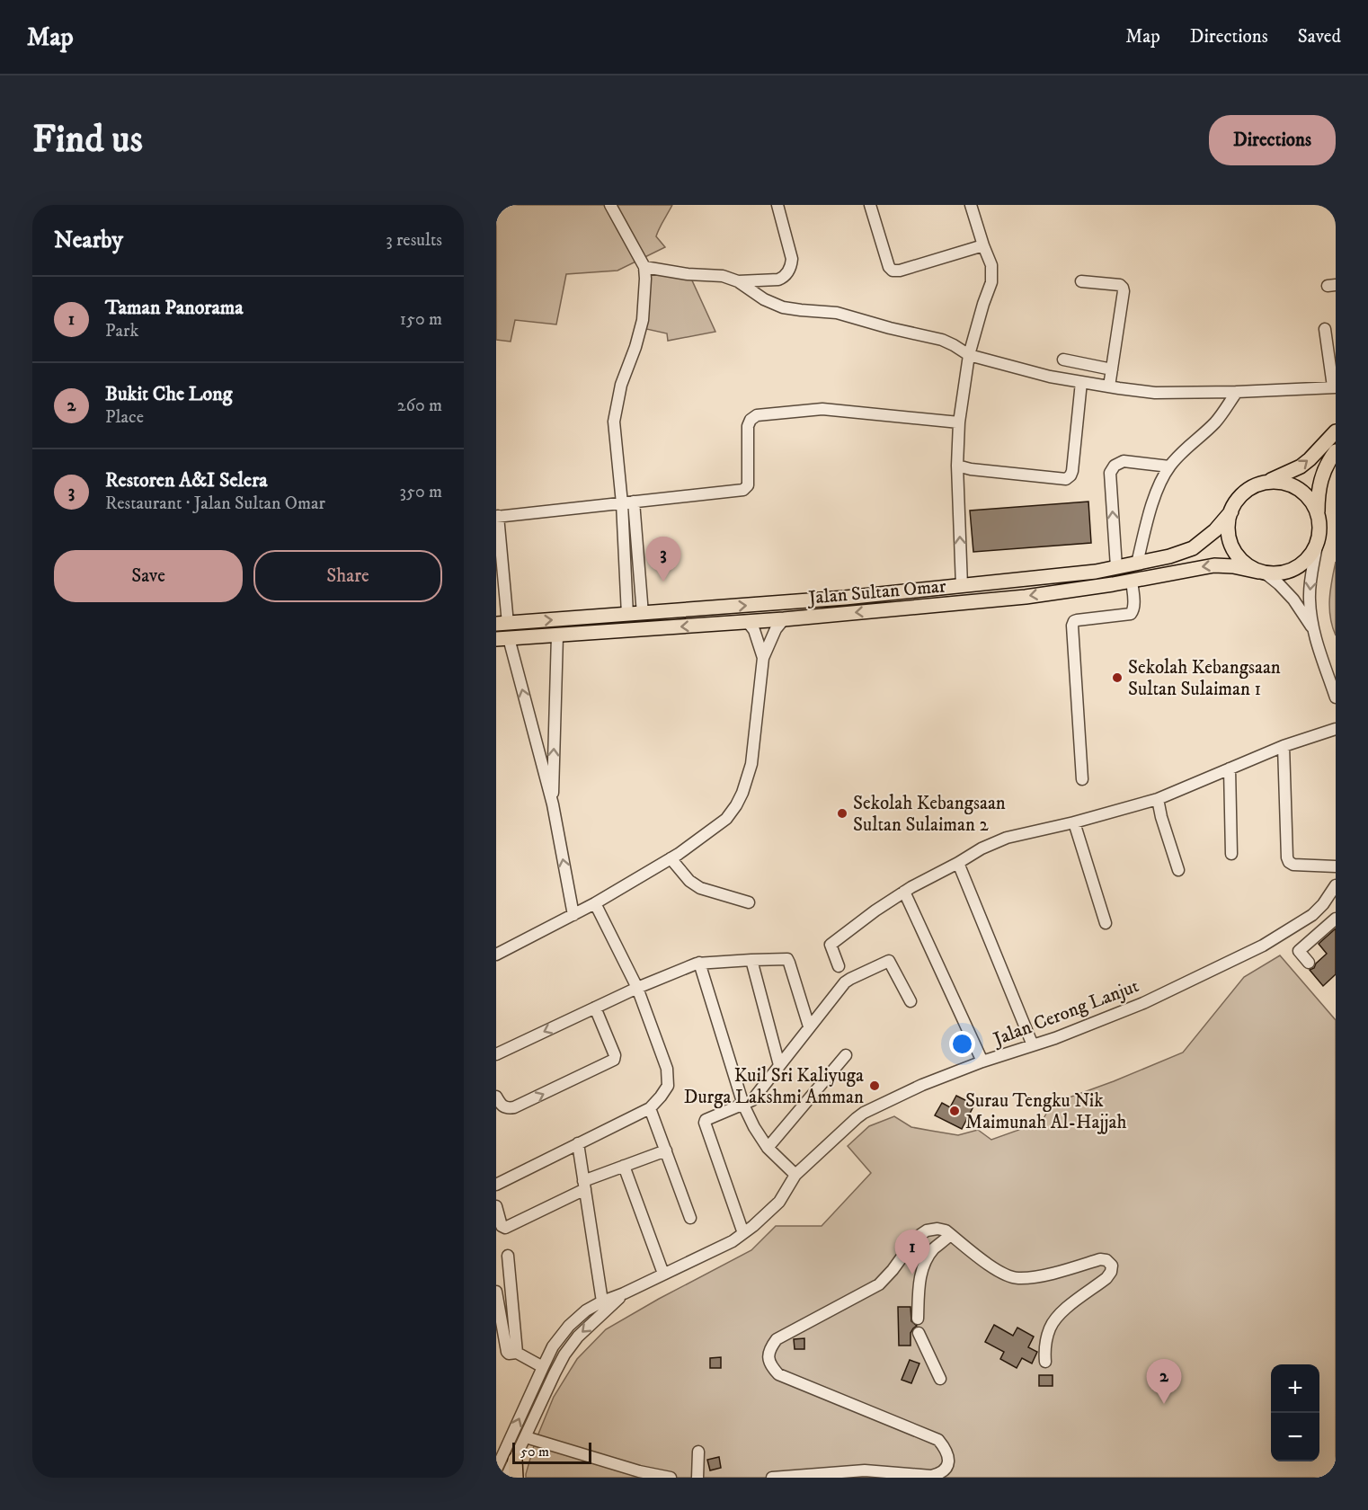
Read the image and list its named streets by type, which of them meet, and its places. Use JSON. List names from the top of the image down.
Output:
{
  "streets": {
    "main road": ["Jalan Sultan Omar"],
    "street": ["Jalan Cerong Lanjut"]
  },
  "places": [
    "Sekolah Kebangsaan Sultan Sulaiman 1",
    "Sekolah Kebangsaan Sultan Sulaiman 2",
    "Kuil Sri Kaliyuga Durga Lakshmi Amman",
    "Surau Tengku Nik Maimunah Al-Hajjah"
  ],
  "scale_bar": "50 m",
  "page": {
    "header": "Map",
    "nav": ["Map", "Directions", "Saved"],
    "buttons": [
      "Directions",
      ["Save", "Share"]
    ],
    "title": "Find us",
    "heading": ["Nearby", "3 results"],
    "list": [
      {
        "mark": "1",
        "name": "Taman Panorama",
        "note": "Park",
        "value": "150 m"
      },
      {
        "mark": "2",
        "name": "Bukit Che Long",
        "note": "Place",
        "value": "260 m"
      },
      {
        "mark": "3",
        "name": "Restoren A&I Selera",
        "note": "Restaurant · Jalan Sultan Omar",
        "value": "350 m"
      }
    ],
    "pins": ["3", "1", "2"],
    "map_buttons": ["+", "−"],
    "scale": "50 m"
  }
}
